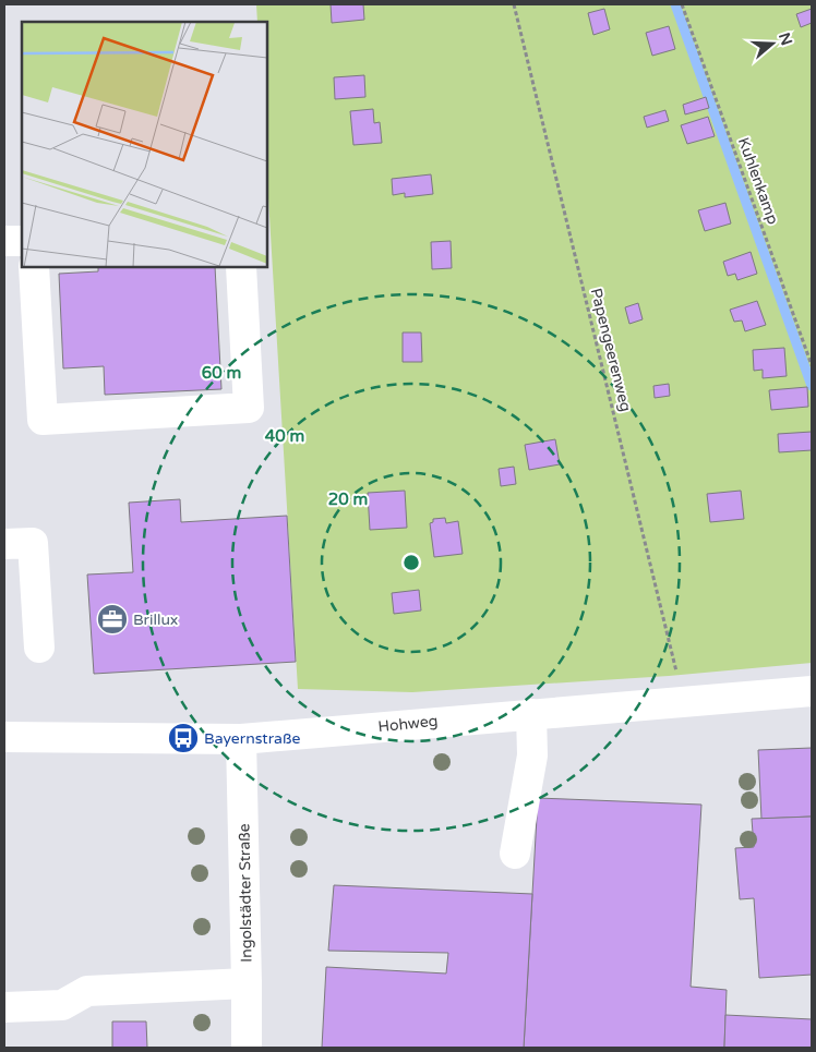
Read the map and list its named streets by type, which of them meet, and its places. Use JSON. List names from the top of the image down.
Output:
{
  "streets": {
    "street": ["Hohweg", "Ingolstädter Straße"],
    "path": ["Kuhlenkamp", "Papengeerenweg"]
  },
  "crossings": [
    ["Papengeerenweg", "Hohweg"],
    ["Hohweg", "Ingolstädter Straße"]
  ],
  "places": {
    "office": ["Brillux"],
    "bus stop": ["Bayernstraße"]
  },
  "north": "right",
  "rings": ["60 m", "40 m", "20 m"]
}
